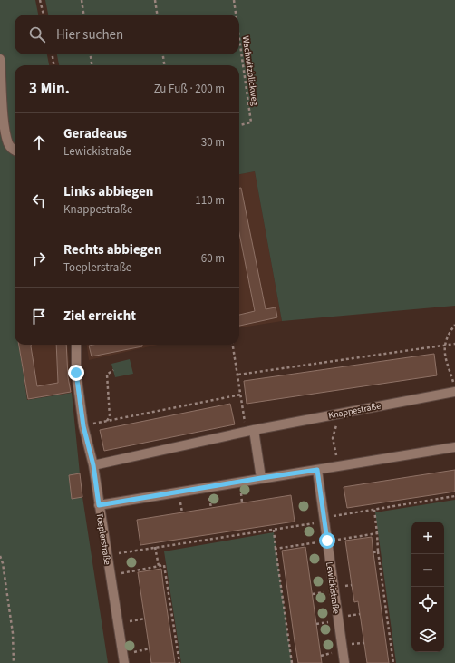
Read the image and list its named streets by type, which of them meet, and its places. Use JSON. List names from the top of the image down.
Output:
{
  "streets": {
    "street": ["Knappestraße", "Toeplerstraße", "Lewickistraße"],
    "path": ["Wachwitzblickweg"]
  },
  "crossings": [
    ["Knappestraße", "Toeplerstraße"]
  ],
  "page": {
    "search": "Hier suchen",
    "heading": ["3 Min.", "Zu Fuß · 200 m"],
    "list": [
      ["Geradeaus", "Lewickistraße", "30 m"],
      ["Links abbiegen", "Knappestraße", "110 m"],
      ["Rechts abbiegen", "Toeplerstraße", "60 m"],
      "Ziel erreicht"
    ],
    "map_buttons": ["+", "−"]
  }
}
